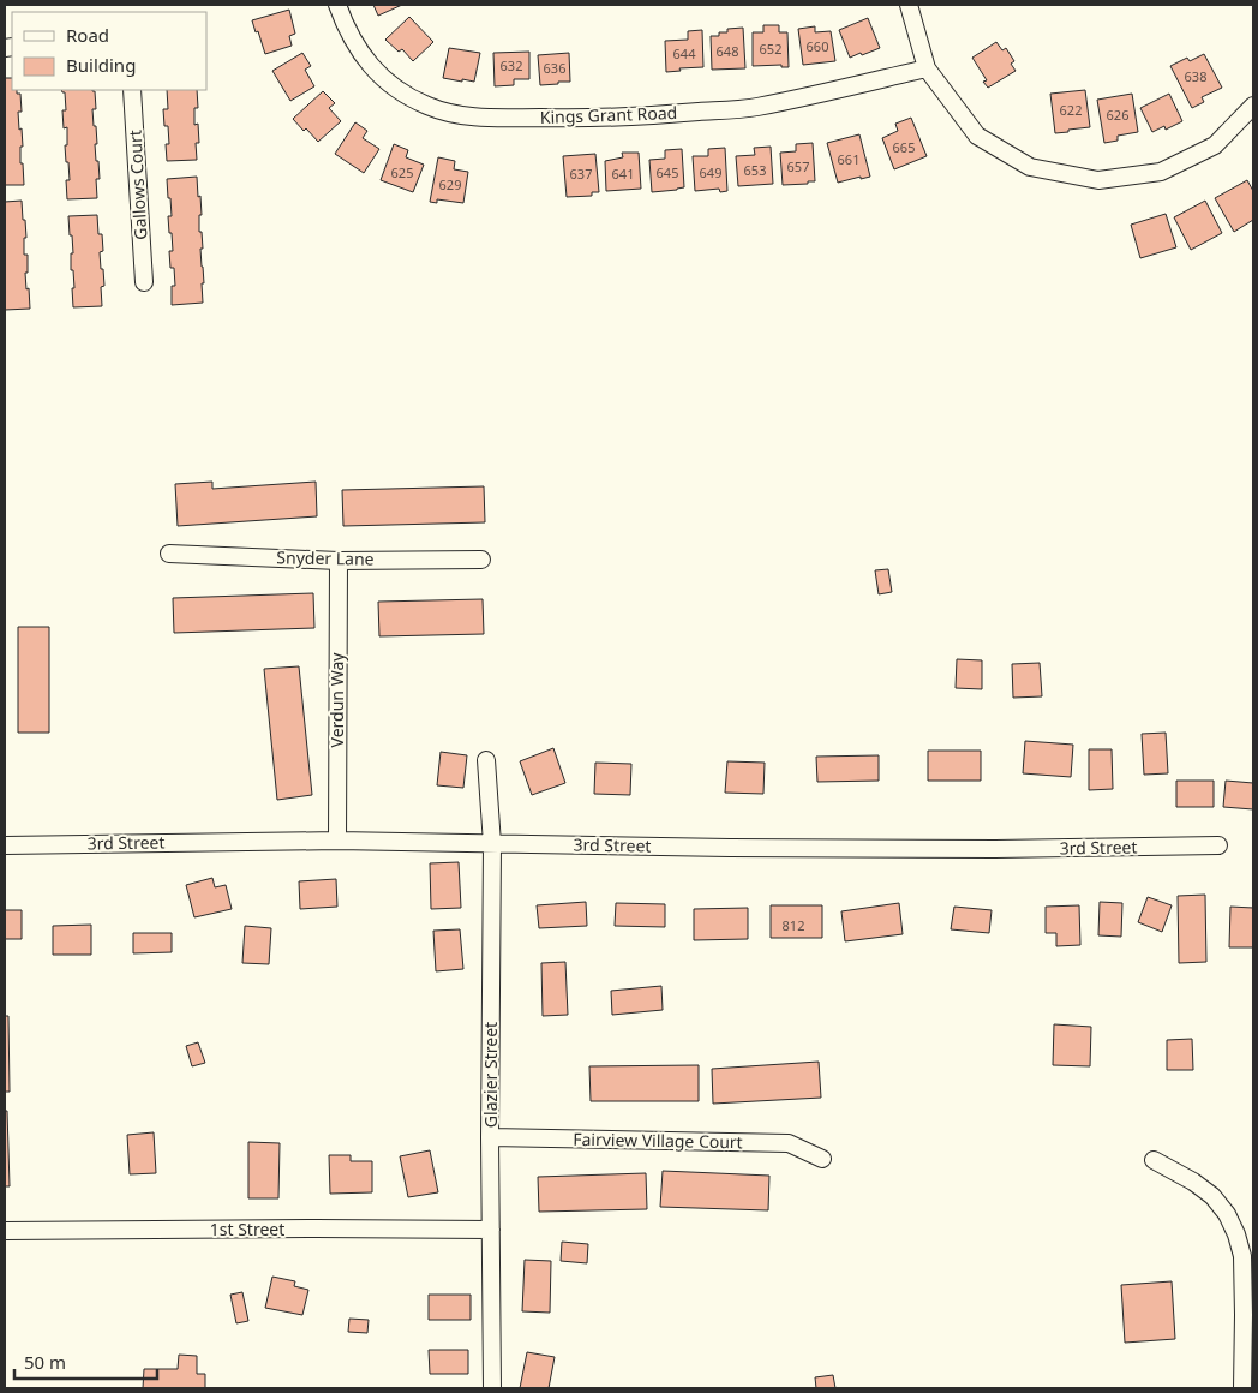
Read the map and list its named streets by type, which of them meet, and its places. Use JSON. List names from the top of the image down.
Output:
{
  "streets": {
    "street": [
      "Kings Grant Road",
      "Gallows Court",
      "Snyder Lane",
      "Verdun Way",
      "3rd Street",
      "Glazier Street",
      "Fairview Village Court",
      "1st Street"
    ]
  },
  "crossings": [
    ["Snyder Lane", "Verdun Way"],
    ["Verdun Way", "3rd Street"],
    ["3rd Street", "Glazier Street"],
    ["Glazier Street", "Fairview Village Court"],
    ["Glazier Street", "1st Street"]
  ],
  "house_numbers": [
    "660",
    "652",
    "648",
    "644",
    "632",
    "636",
    "638",
    "622",
    "626",
    "665",
    "661",
    "657",
    "653",
    "625",
    "645",
    "649",
    "637",
    "641",
    "629",
    "812"
  ],
  "legend": ["Road", "Building"],
  "scale_bar": "50 m"
}
